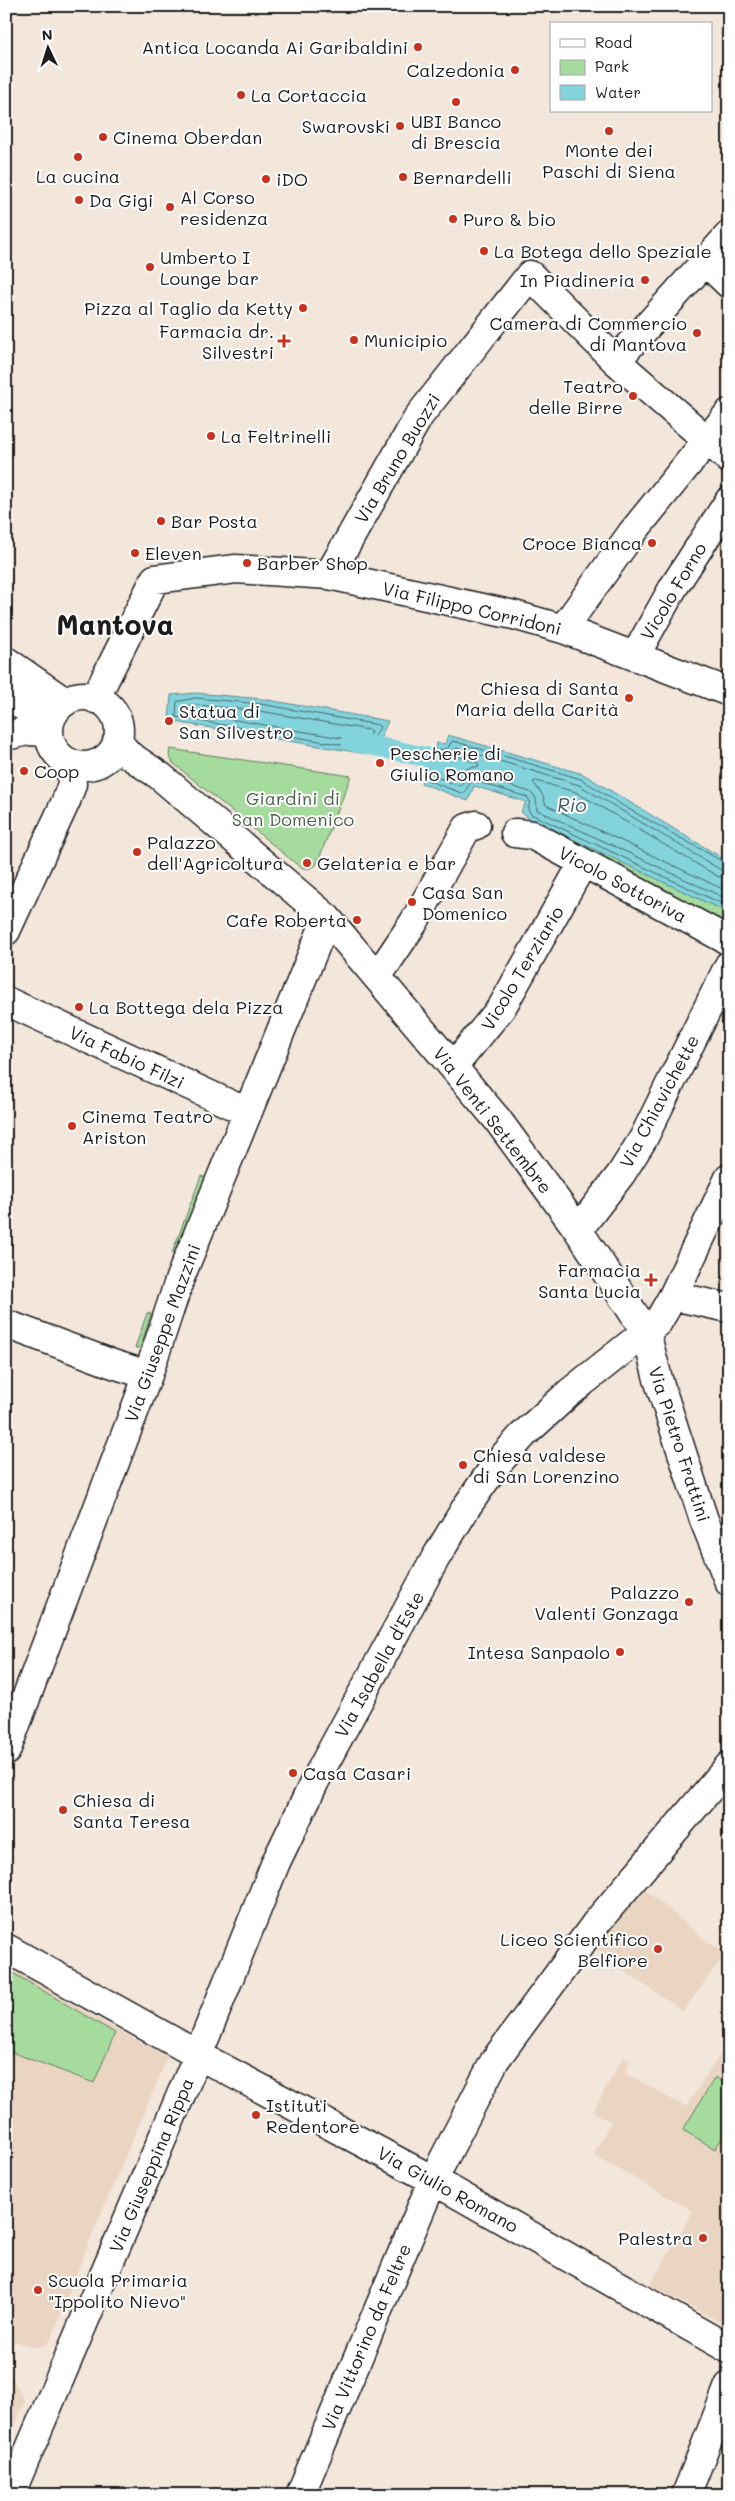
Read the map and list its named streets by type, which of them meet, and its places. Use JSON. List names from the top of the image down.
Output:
{
  "streets": {
    "street": [
      "Via Bruno Buozzi",
      "Vicolo Forno",
      "Via Filippo Corridoni",
      "Vicolo Sottoriva",
      "Vicolo Terziario",
      "Via Fabio Filzi",
      "Via Chiavichette",
      "Via Venti Settembre",
      "Via Giuseppe Mazzini",
      "Via Pietro Frattini",
      "Via Isabella d'Este",
      "Via Giuseppina Rippa",
      "Via Giulio Romano",
      "Via Vittorino da Feltre"
    ]
  },
  "crossings": [
    ["Via Bruno Buozzi", "Via Filippo Corridoni"],
    ["Vicolo Forno", "Via Filippo Corridoni"],
    ["Via Filippo Corridoni", "Via Venti Settembre"],
    ["Vicolo Sottoriva", "Vicolo Terziario"],
    ["Vicolo Terziario", "Via Venti Settembre"],
    ["Via Fabio Filzi", "Via Giuseppe Mazzini"],
    ["Via Chiavichette", "Via Venti Settembre"],
    ["Via Venti Settembre", "Via Giuseppe Mazzini"],
    ["Via Venti Settembre", "Via Pietro Frattini"],
    ["Via Venti Settembre", "Via Isabella d'Este"],
    ["Via Pietro Frattini", "Via Isabella d'Este"],
    ["Via Isabella d'Este", "Via Giuseppina Rippa"],
    ["Via Isabella d'Este", "Via Giulio Romano"],
    ["Via Giuseppina Rippa", "Via Giulio Romano"],
    ["Via Giulio Romano", "Via Vittorino da Feltre"]
  ],
  "districts": ["Mantova"],
  "water": ["Rio"],
  "parks": ["Giardini di San Domenico"],
  "places": {
    "other": [
      "Antica Locanda Ai Garibaldini",
      "Calzedonia",
      "La Cortaccia",
      "UBI Banco di Brescia",
      "Swarovski",
      "Monte dei Paschi di Siena",
      "Cinema Oberdan",
      "La cucina",
      "Bernardelli",
      "iDO",
      "Da Gigi",
      "Al Corso residenza",
      "Puro & bio",
      "La Botega dello Speziale",
      "Umberto I Lounge bar",
      "In Piadineria",
      "Pizza al Taglio da Ketty",
      "Camera di Commercio di Mantova",
      "Municipio",
      "Teatro delle Birre",
      "La Feltrinelli",
      "Bar Posta",
      "Croce Bianca",
      "Eleven",
      "Barber Shop",
      "Chiesa di Santa Maria della Carità",
      "Statua di San Silvestro",
      "Pescherie di Giulio Romano",
      "Coop",
      "Palazzo dell'Agricoltura",
      "Gelateria e bar",
      "Casa San Domenico",
      "Cafe Roberta",
      "La Bottega dela Pizza",
      "Cinema Teatro Ariston",
      "Chiesa valdese di San Lorenzino",
      "Palazzo Valenti Gonzaga",
      "Intesa Sanpaolo",
      "Casa Casari",
      "Chiesa di Santa Teresa",
      "Liceo Scientifico Belfiore",
      "Istituti Redentore",
      "Palestra",
      "Scuola Primaria \"Ippolito Nievo\""
    ],
    "health": ["Farmacia dr. Silvestri", "Farmacia Santa Lucia"]
  },
  "legend": ["Road", "Park", "Water"],
  "north": "top"
}
